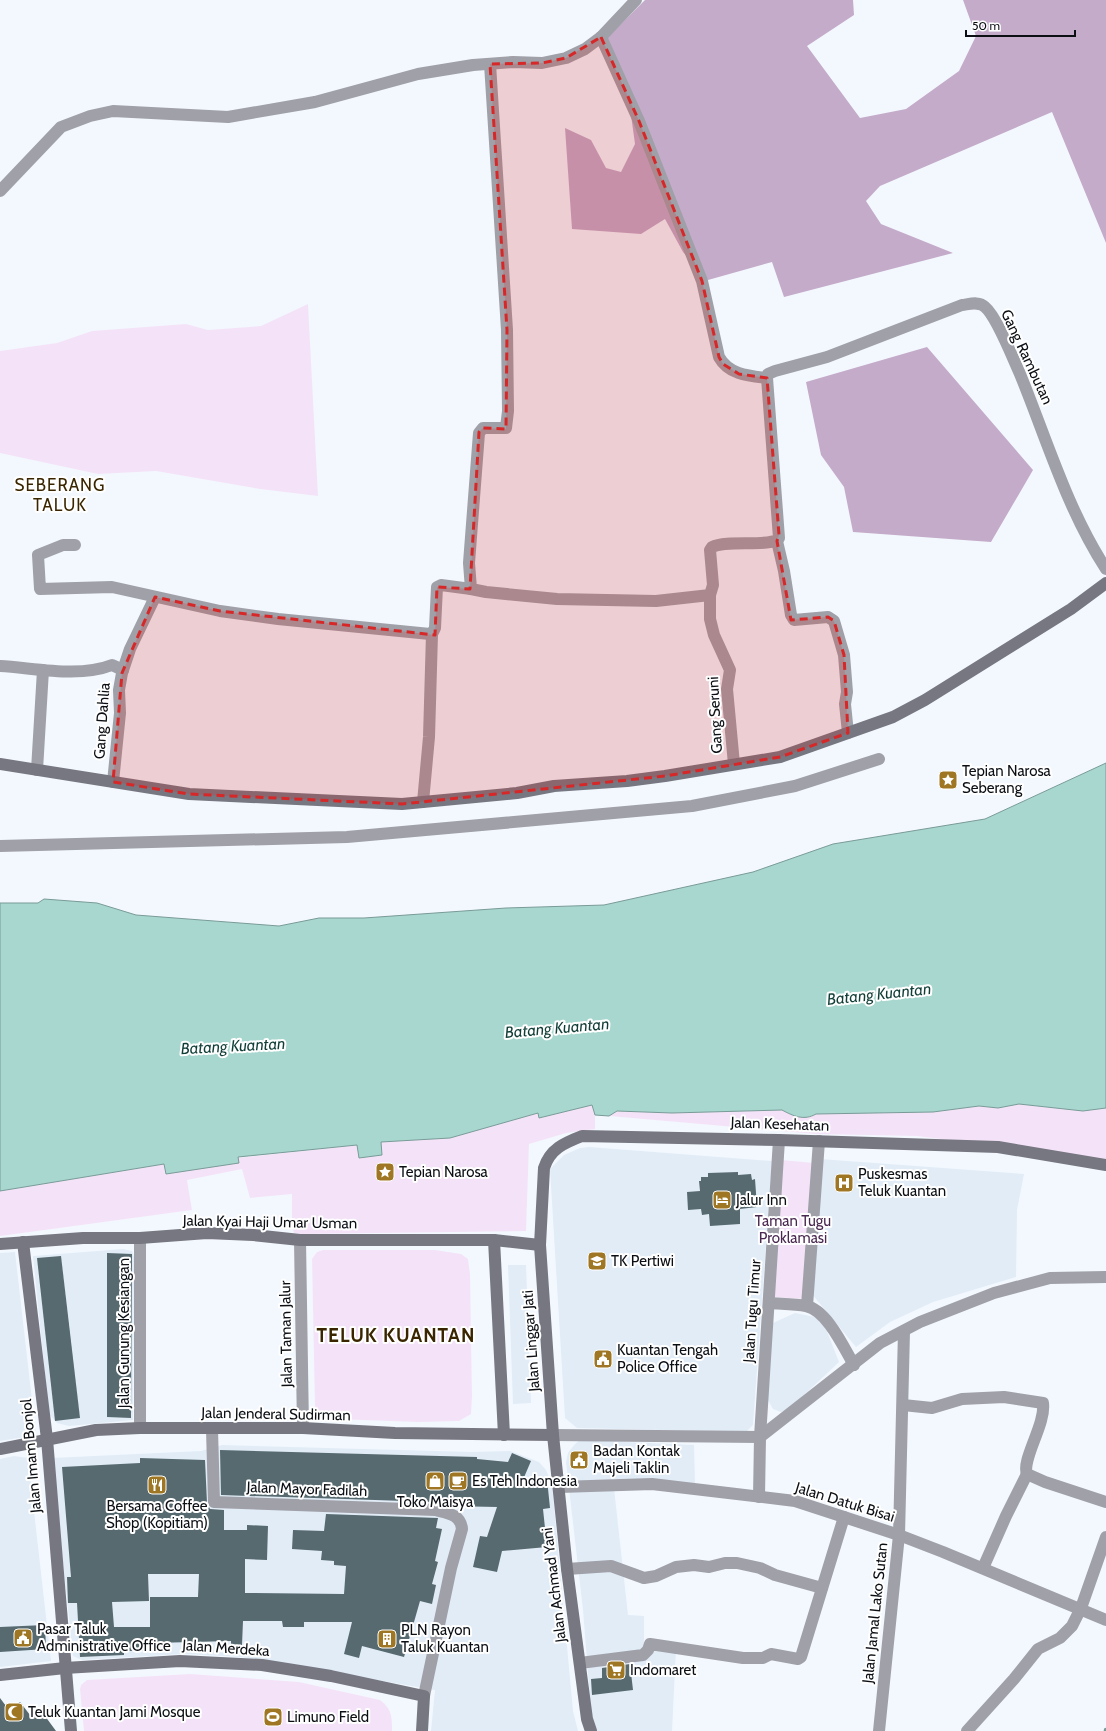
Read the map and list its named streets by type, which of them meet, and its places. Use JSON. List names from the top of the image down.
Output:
{
  "streets": {
    "street": [
      "Gang Rambutan",
      "Gang Seruni",
      "Gang Dahlia",
      "Jalan Kesehatan",
      "Jalan Kyai Haji Umar Usman",
      "Jalan Tugu Timur",
      "Jalan Gunung Kesiangan",
      "Jalan Taman Jalur",
      "Jalan Linggar Jati",
      "Jalan Jenderal Sudirman",
      "Jalan Imam Bonjol",
      "Jalan Mayor Fadilah",
      "Jalan Datuk Bisai",
      "Jalan Achmad Yani",
      "Jalan Jamal Lako Sutan",
      "Jalan Merdeka"
    ]
  },
  "crossings": [
    ["Jalan Kesehatan", "Jalan Kyai Haji Umar Usman"],
    ["Jalan Kesehatan", "Jalan Tugu Timur"],
    ["Jalan Kesehatan", "Jalan Linggar Jati"],
    ["Jalan Kyai Haji Umar Usman", "Jalan Gunung Kesiangan"],
    ["Jalan Kyai Haji Umar Usman", "Jalan Taman Jalur"],
    ["Jalan Kyai Haji Umar Usman", "Jalan Linggar Jati"],
    ["Jalan Kyai Haji Umar Usman", "Jalan Imam Bonjol"],
    ["Jalan Tugu Timur", "Jalan Datuk Bisai"],
    ["Jalan Gunung Kesiangan", "Jalan Jenderal Sudirman"],
    ["Jalan Taman Jalur", "Jalan Jenderal Sudirman"],
    ["Jalan Linggar Jati", "Jalan Jenderal Sudirman"],
    ["Jalan Linggar Jati", "Jalan Achmad Yani"],
    ["Jalan Jenderal Sudirman", "Jalan Imam Bonjol"],
    ["Jalan Jenderal Sudirman", "Jalan Mayor Fadilah"],
    ["Jalan Jenderal Sudirman", "Jalan Achmad Yani"],
    ["Jalan Imam Bonjol", "Jalan Merdeka"],
    ["Jalan Mayor Fadilah", "Jalan Merdeka"],
    ["Jalan Datuk Bisai", "Jalan Achmad Yani"],
    ["Jalan Datuk Bisai", "Jalan Jamal Lako Sutan"]
  ],
  "districts": ["SEBERANG TALUK", "TELUK KUANTAN"],
  "water": ["Batang Kuantan"],
  "parks": ["Taman Tugu Proklamasi"],
  "places": {
    "place": ["Tepian Narosa Seberang", "Tepian Narosa"],
    "hospital": ["Puskesmas Teluk Kuantan"],
    "hotel": ["Jalur Inn"],
    "school or university": ["TK Pertiwi"],
    "public building": ["Kuantan Tengah Police Office", "Badan Kontak Majeli Taklin", "Pasar Taluk Administrative Office"],
    "shop": ["Toko Maisya"],
    "cafe": ["Es Teh Indonesia"],
    "restaurant": ["Bersama Coffee Shop (Kopitiam)"],
    "building": ["PLN Rayon Taluk Kuantan"],
    "supermarket": ["Indomaret"],
    "mosque": ["Teluk Kuantan Jami Mosque"],
    "sports": ["Limuno Field"]
  },
  "scale_bar": "50 m"
}
